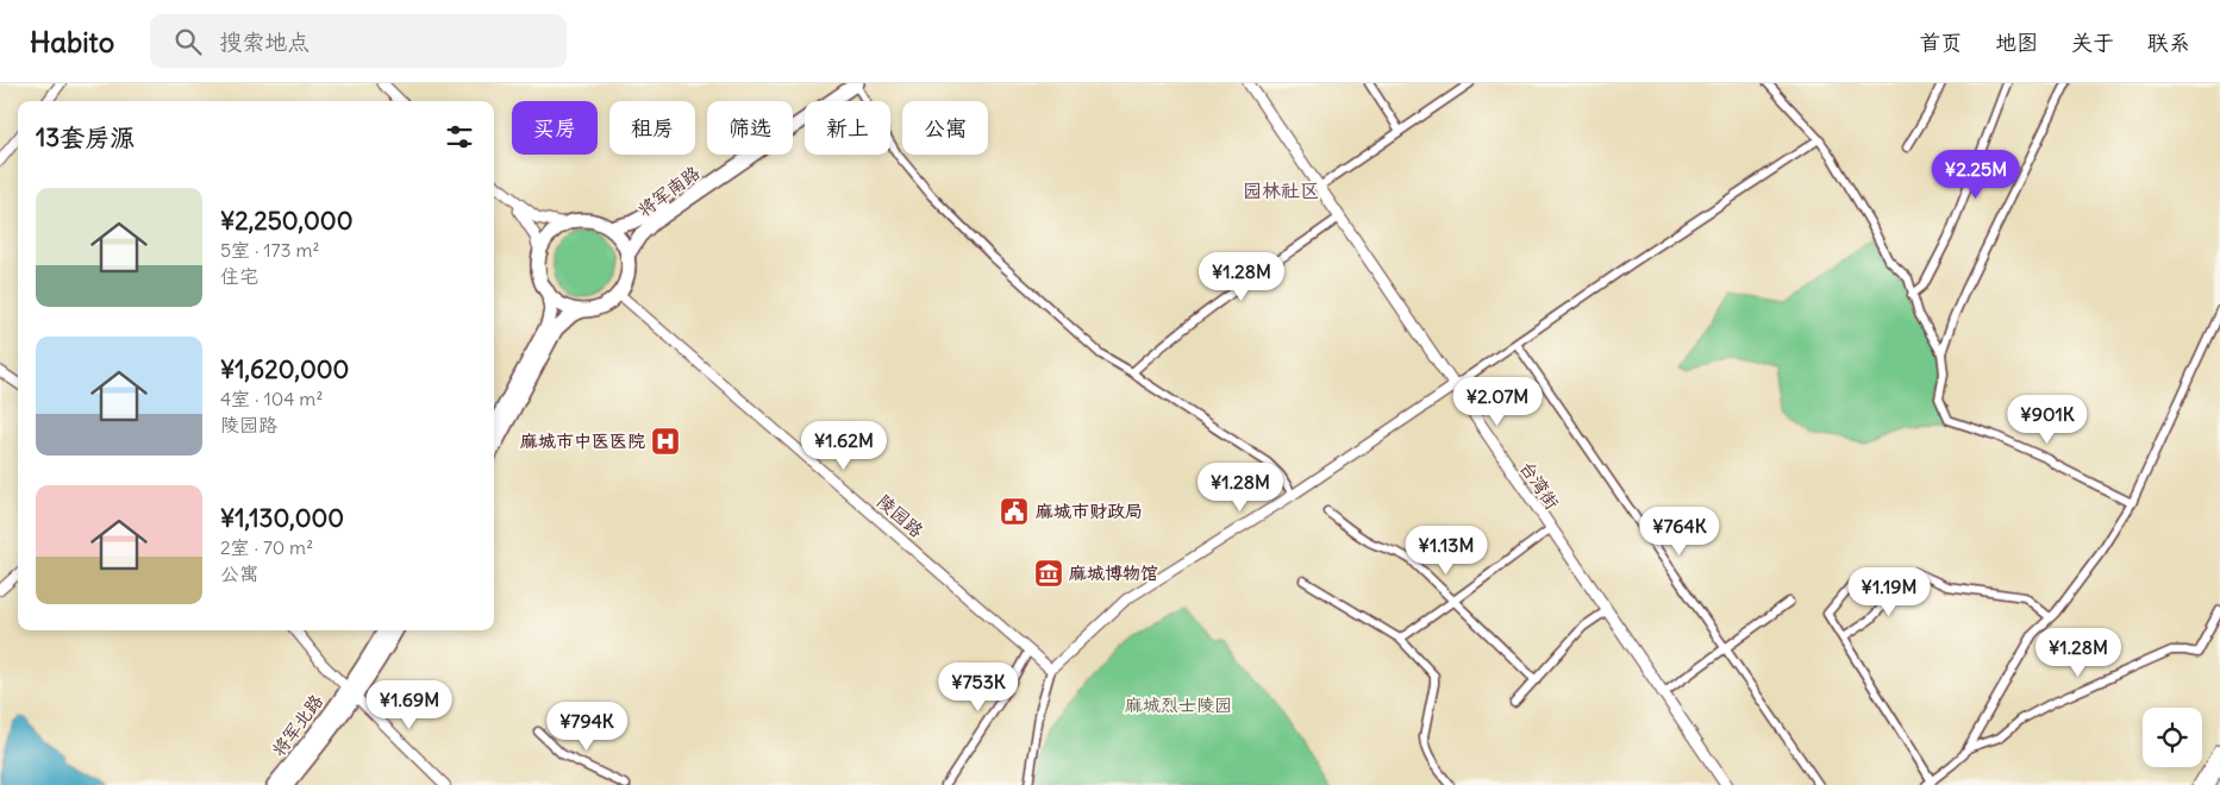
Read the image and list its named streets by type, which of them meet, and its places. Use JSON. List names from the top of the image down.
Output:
{
  "streets": {
    "highway": ["将军南路", "将军北路"],
    "main road": ["台湾街"],
    "street": ["陵园路"]
  },
  "crossings": [
    ["将军南路", "陵园路"]
  ],
  "districts": ["园林社区"],
  "parks": ["麻城烈士陵园"],
  "places": {
    "hospital": ["麻城市中医医院"],
    "public building": ["麻城市财政局"],
    "museum": ["麻城博物馆"]
  },
  "page": {
    "header": "Habito",
    "search": "搜索地点",
    "nav": [
      "首页",
      "地图",
      "关于",
      "联系"
    ],
    "chip": [
      "买房",
      "租房",
      "筛选",
      "新上",
      "公寓"
    ],
    "heading": "13套房源",
    "price": [
      "¥2.25M",
      "¥1.28M",
      "¥2.07M",
      "¥901K",
      "¥1.62M",
      "¥1.28M",
      "¥764K",
      "¥1.13M",
      "¥1.19M",
      "¥1.28M",
      "¥753K",
      "¥1.69M",
      "¥794K"
    ],
    "list": [
      {
        "name": "¥2,250,000",
        "note": "5室 · 173 m² · 住宅"
      },
      {
        "name": "¥1,620,000",
        "note": "4室 · 104 m² · 陵园路"
      },
      {
        "name": "¥1,130,000",
        "note": "2室 · 70 m² · 公寓"
      }
    ]
  }
}
